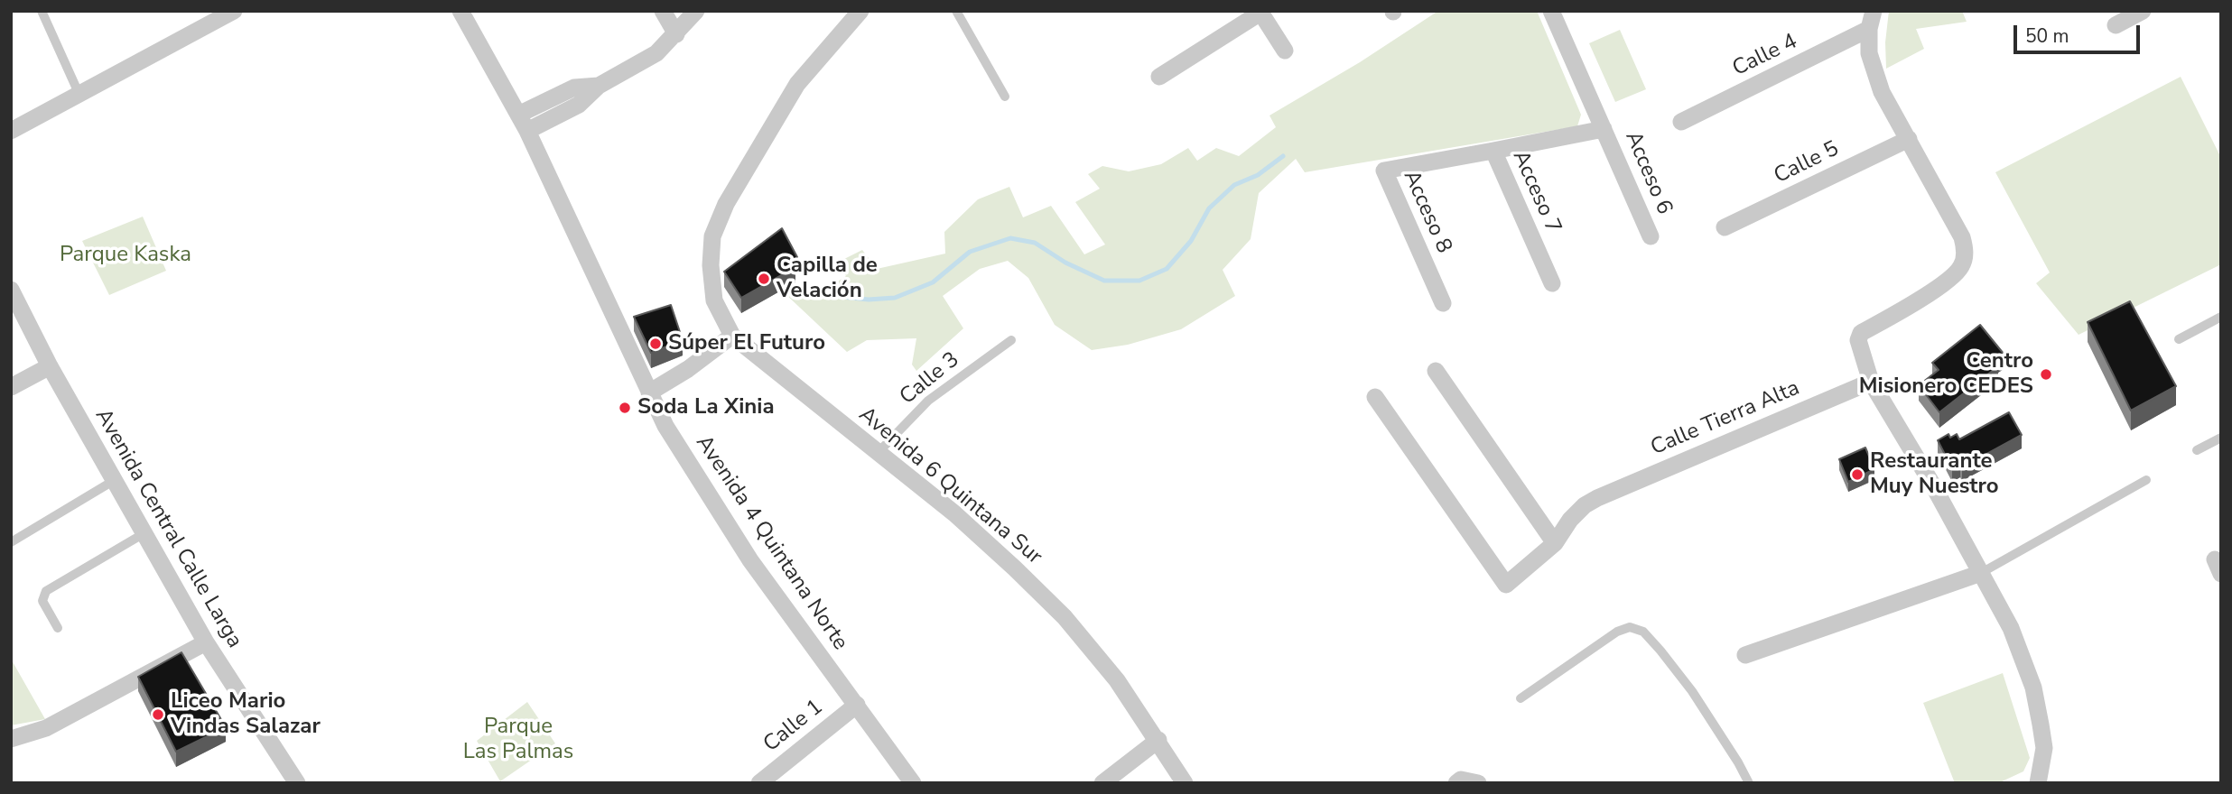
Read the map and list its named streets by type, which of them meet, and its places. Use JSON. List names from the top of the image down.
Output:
{
  "streets": {
    "street": [
      "Calle 4",
      "Calle 5",
      "Acceso 6",
      "Acceso 7",
      "Acceso 8",
      "Calle Tierra Alta",
      "Avenida 6 Quintana Sur",
      "Avenida Central Calle Larga",
      "Avenida 4 Quintana Norte",
      "Calle 1"
    ],
    "lane": ["Calle 3"]
  },
  "crossings": [
    ["Acceso 6", "Acceso 7"],
    ["Acceso 7", "Acceso 8"],
    ["Calle 3", "Avenida 6 Quintana Sur"],
    ["Avenida 4 Quintana Norte", "Calle 1"]
  ],
  "parks": ["Parque Kaska", "Parque Las Palmas"],
  "places": [
    "Capilla de Velación",
    "Súper El Futuro",
    "Centro Misionero CEDES",
    "Soda La Xinia",
    "Restaurante Muy Nuestro",
    "Liceo Mario Vindas Salazar"
  ],
  "scale_bar": "50 m"
}
